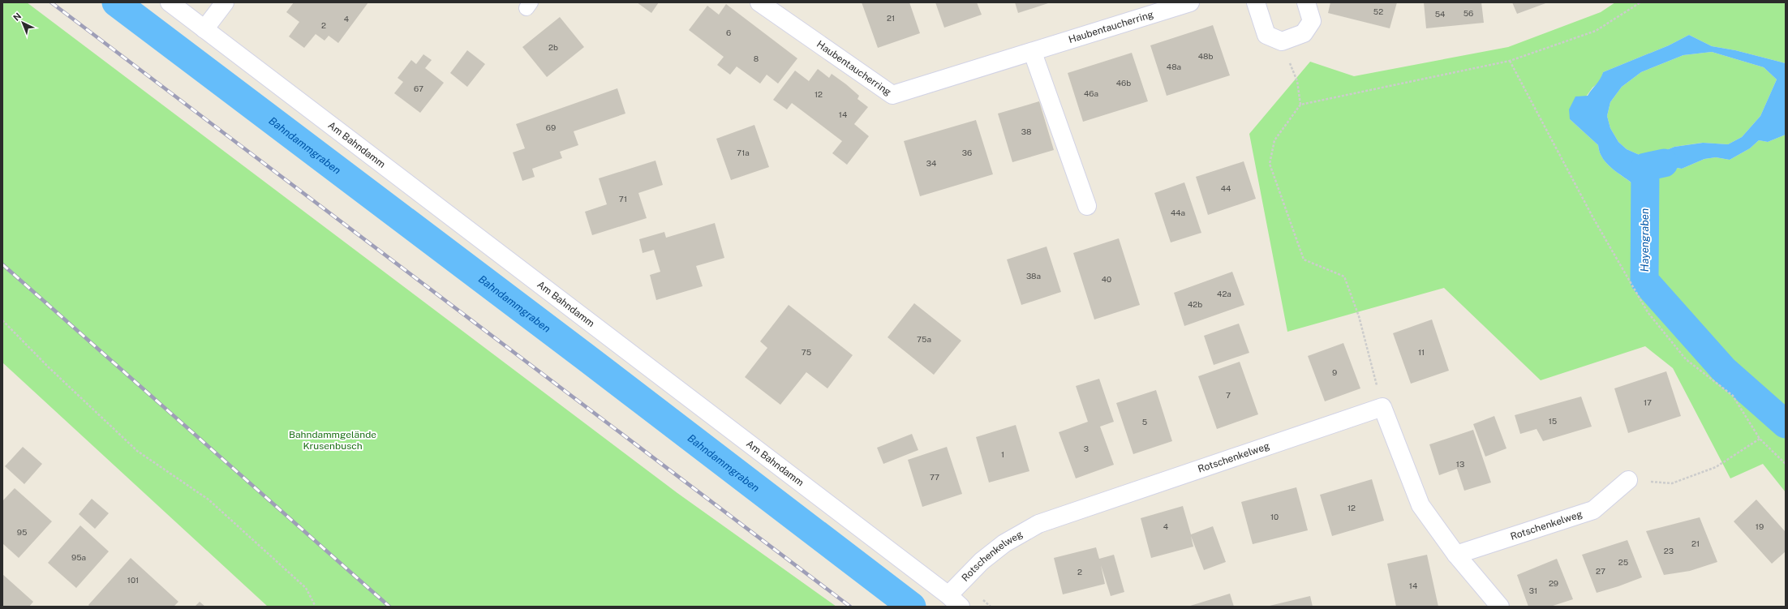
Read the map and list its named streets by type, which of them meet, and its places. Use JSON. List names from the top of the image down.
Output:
{
  "streets": {
    "street": ["Haubentaucherring", "Am Bahndamm", "Rotschenkelweg"]
  },
  "crossings": [
    ["Am Bahndamm", "Rotschenkelweg"]
  ],
  "water": ["Bahndammgraben", "Hayengraben"],
  "parks": ["Bahndammgelände Krusenbusch"],
  "house_numbers": [
    "52",
    "56",
    "54",
    "21",
    "4",
    "2",
    "6",
    "2b",
    "48b",
    "8",
    "48a",
    "46b",
    "67",
    "46a",
    "12",
    "14",
    "69",
    "38",
    "71a",
    "36",
    "34",
    "44",
    "71",
    "44a",
    "38a",
    "40",
    "42a",
    "42b",
    "75a",
    "75",
    "11",
    "9",
    "7",
    "17",
    "15",
    "5",
    "3",
    "1",
    "13",
    "77",
    "12",
    "10",
    "4",
    "19",
    "95",
    "21",
    "23",
    "95a",
    "25",
    "27",
    "2",
    "101",
    "29",
    "14",
    "31"
  ],
  "north": "top left"
}
